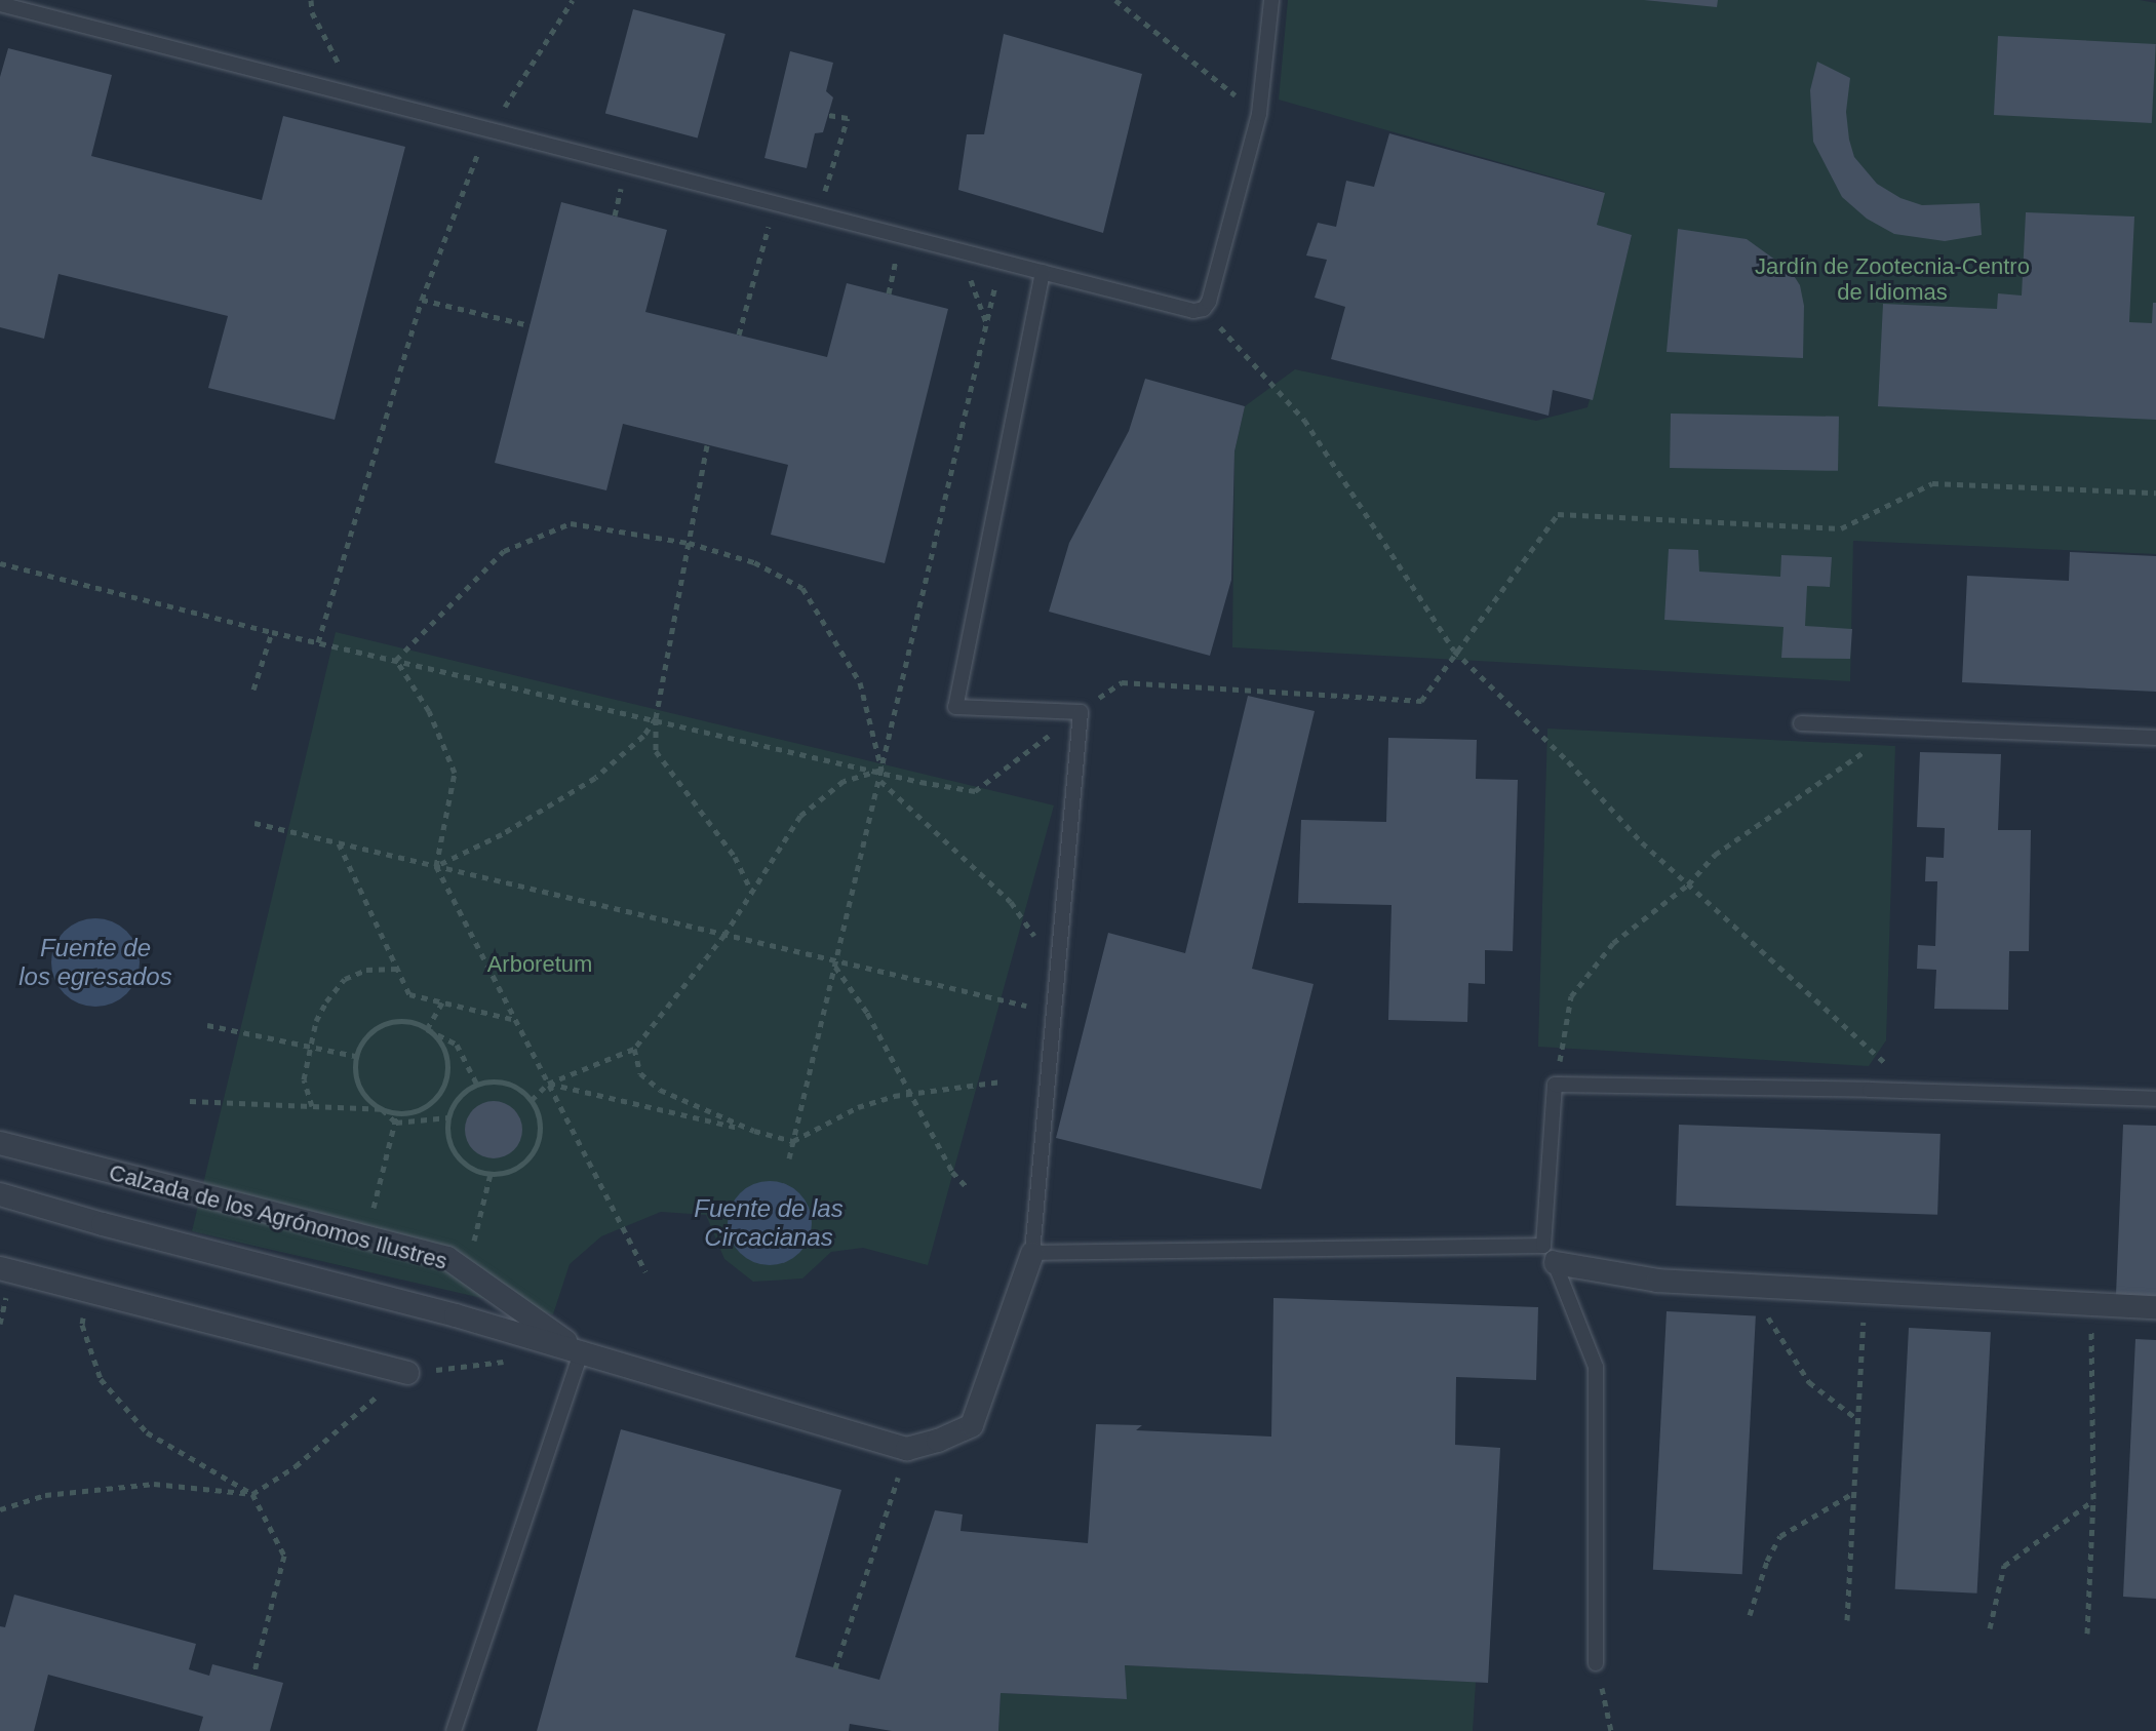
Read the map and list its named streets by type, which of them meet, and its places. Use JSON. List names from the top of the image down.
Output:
{
  "streets": {
    "street": ["Calzada de los Agrónomos Ilustres"]
  },
  "water": ["Fuente de los egresados", "Fuente de las Circacianas"],
  "parks": ["Jardín de Zootecnia-Centro de Idiomas", "Arboretum"]
}
